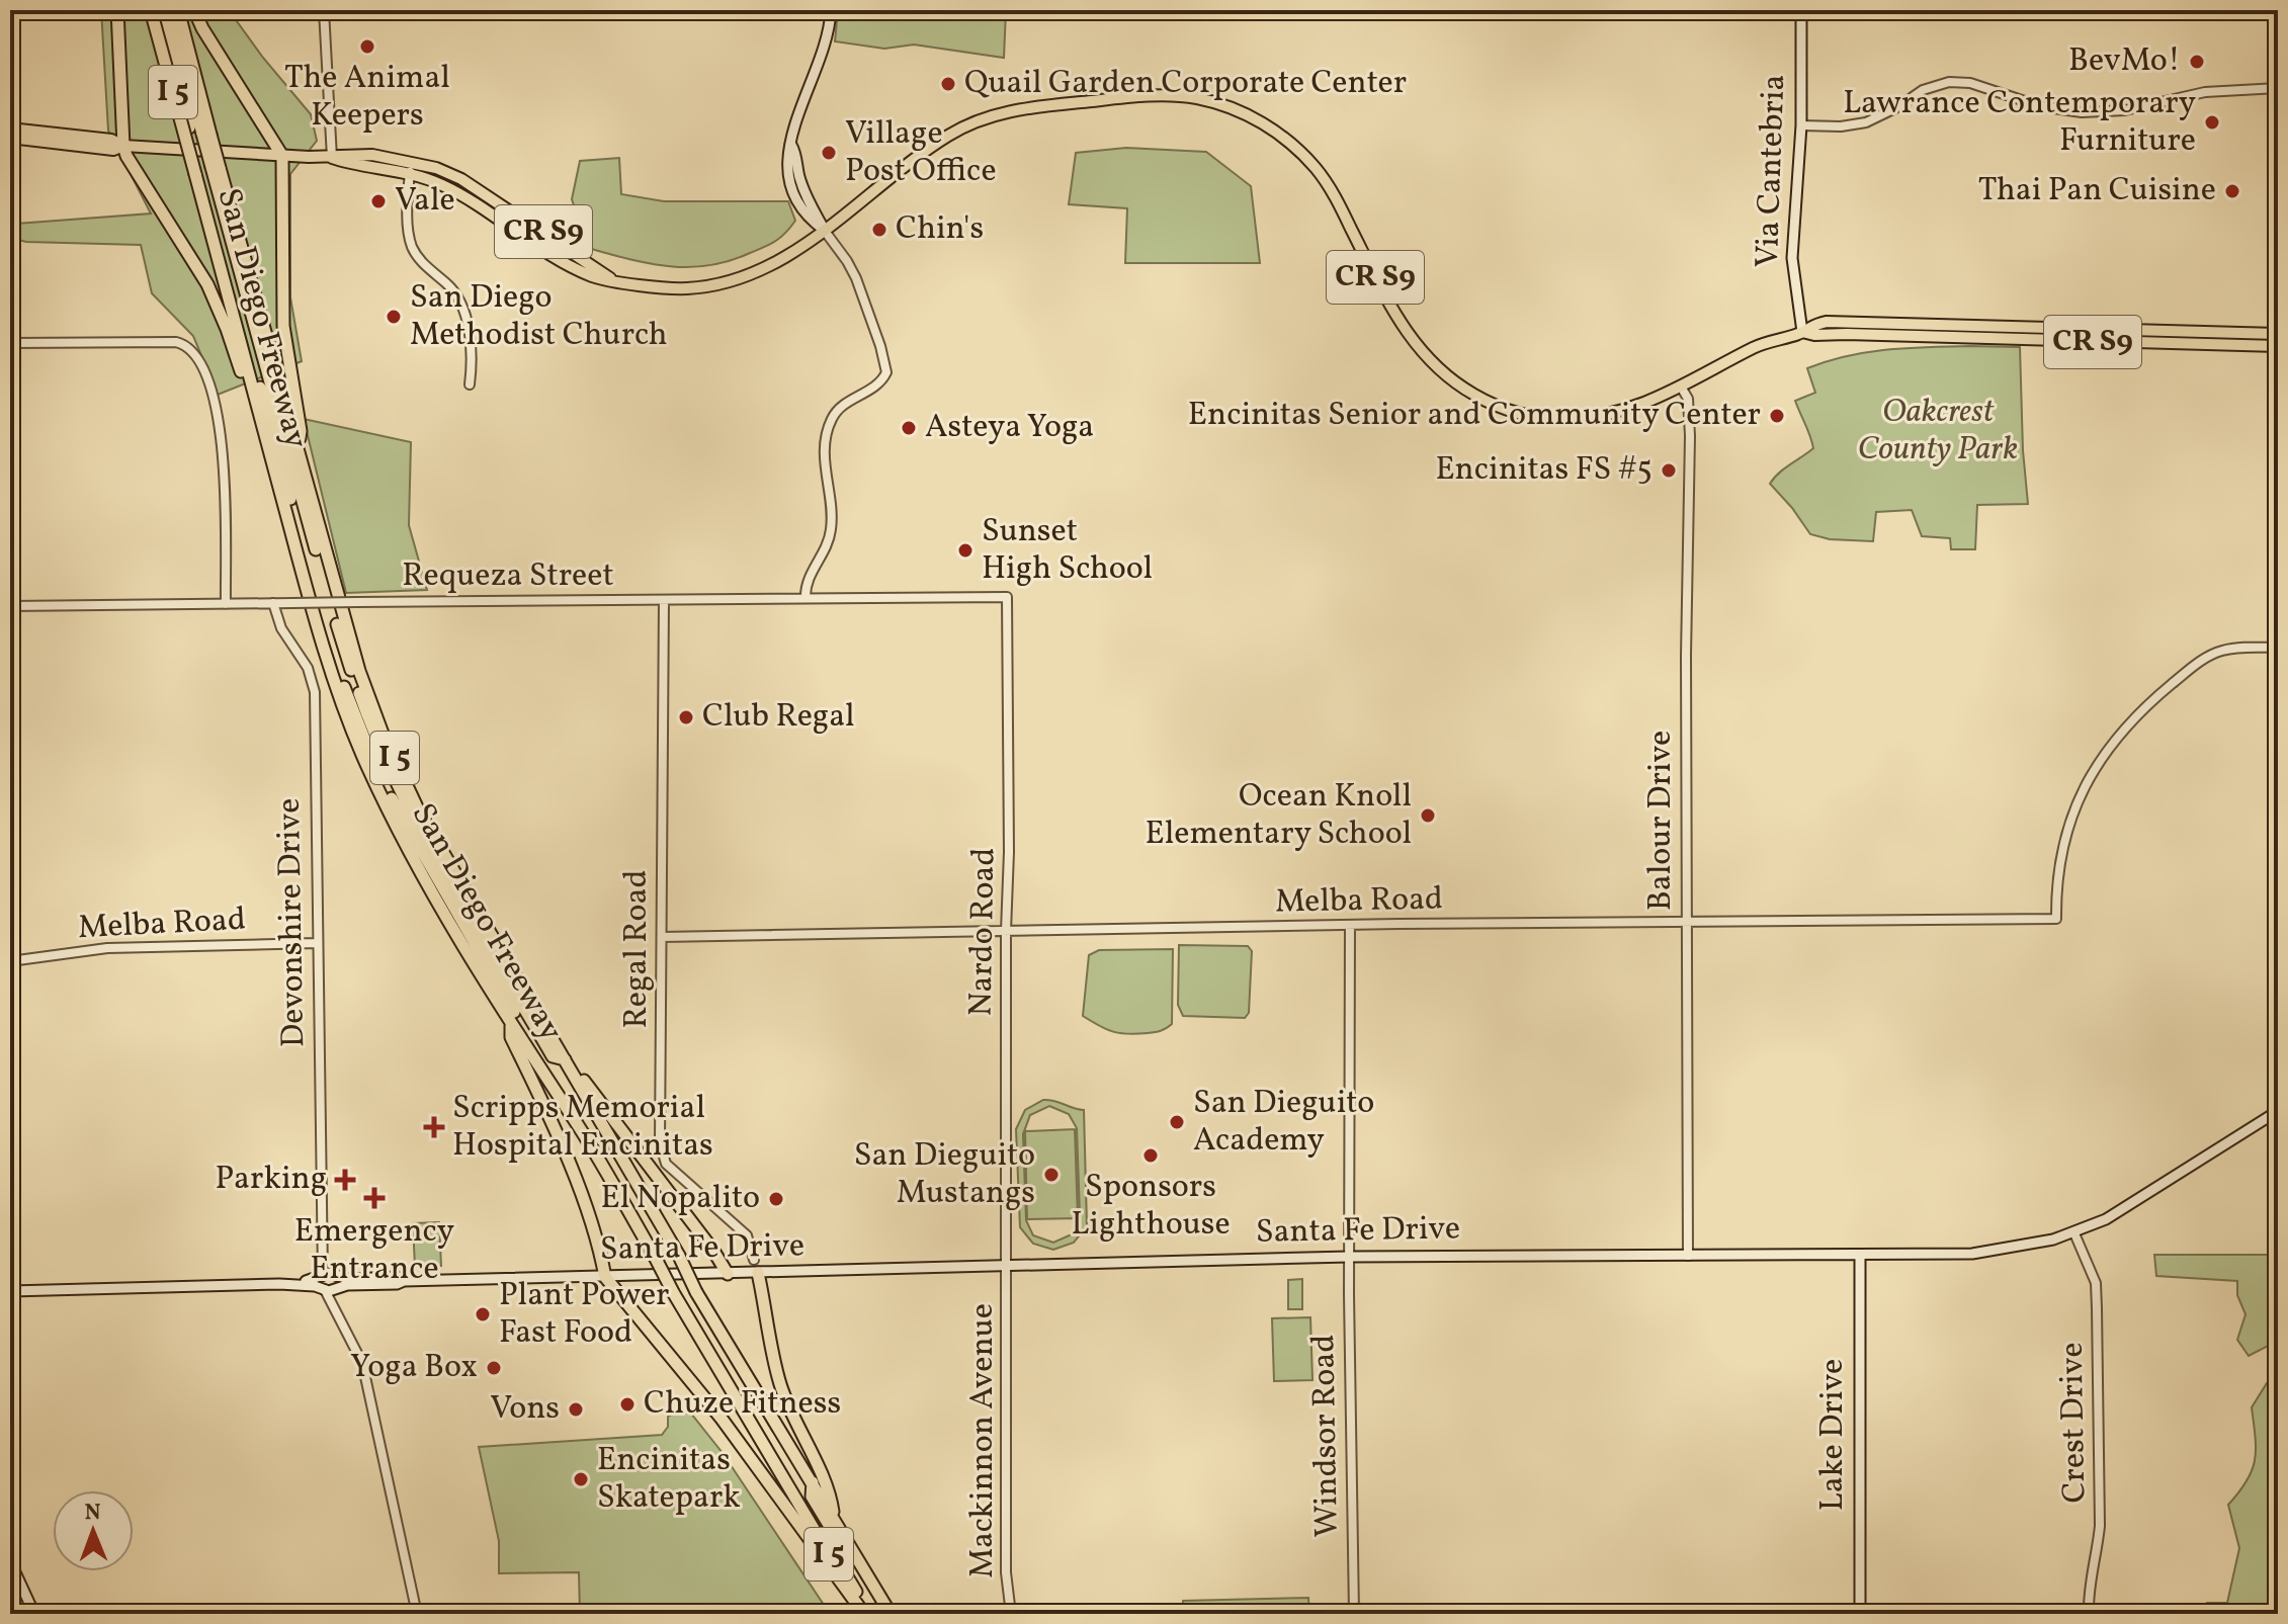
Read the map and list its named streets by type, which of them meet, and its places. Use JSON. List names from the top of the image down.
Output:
{
  "streets": {
    "highway": ["I 5", "San Diego Freeway"],
    "main road": [
      "Via Cantebria",
      "CR S9",
      "Santa Fe Drive",
      "Lake Drive"
    ],
    "street": [
      "Requeza Street",
      "Balour Drive",
      "Melba Road",
      "Devonshire Drive",
      "Nardo Road",
      "Regal Road",
      "Crest Drive",
      "Windsor Road",
      "Mackinnon Avenue"
    ]
  },
  "crossings": [
    ["Via Cantebria", "CR S9"],
    ["CR S9", "Balour Drive"],
    ["Requeza Street", "Devonshire Drive"],
    ["Requeza Street", "Nardo Road"],
    ["Requeza Street", "Regal Road"],
    ["Balour Drive", "Melba Road"],
    ["Balour Drive", "Santa Fe Drive"],
    ["Melba Road", "Devonshire Drive"],
    ["Melba Road", "Nardo Road"],
    ["Melba Road", "Regal Road"],
    ["Melba Road", "Windsor Road"],
    ["Devonshire Drive", "Santa Fe Drive"],
    ["Nardo Road", "Santa Fe Drive"],
    ["Nardo Road", "Mackinnon Avenue"],
    ["Santa Fe Drive", "Crest Drive"],
    ["Santa Fe Drive", "Lake Drive"],
    ["Santa Fe Drive", "Windsor Road"],
    ["Santa Fe Drive", "Mackinnon Avenue"]
  ],
  "parks": ["Oakcrest County Park"],
  "places": {
    "other": [
      "The Animal Keepers",
      "BevMo!",
      "Quail Garden Corporate Center",
      "Lawrance Contemporary Furniture",
      "Village Post Office",
      "Thai Pan Cuisine",
      "Vale",
      "Chin's",
      "San Diego Methodist Church",
      "Encinitas Senior and Community Center",
      "Asteya Yoga",
      "Encinitas FS #5",
      "Sunset High School",
      "Club Regal",
      "Ocean Knoll Elementary School",
      "San Dieguito Academy",
      "Sponsors Lighthouse",
      "San Dieguito Mustangs",
      "El Nopalito",
      "Plant Power Fast Food",
      "Yoga Box",
      "Chuze Fitness",
      "Vons",
      "Encinitas Skatepark"
    ],
    "health": ["Scripps Memorial Hospital Encinitas", "Parking", "Emergency Entrance"]
  },
  "north": "top"
}
